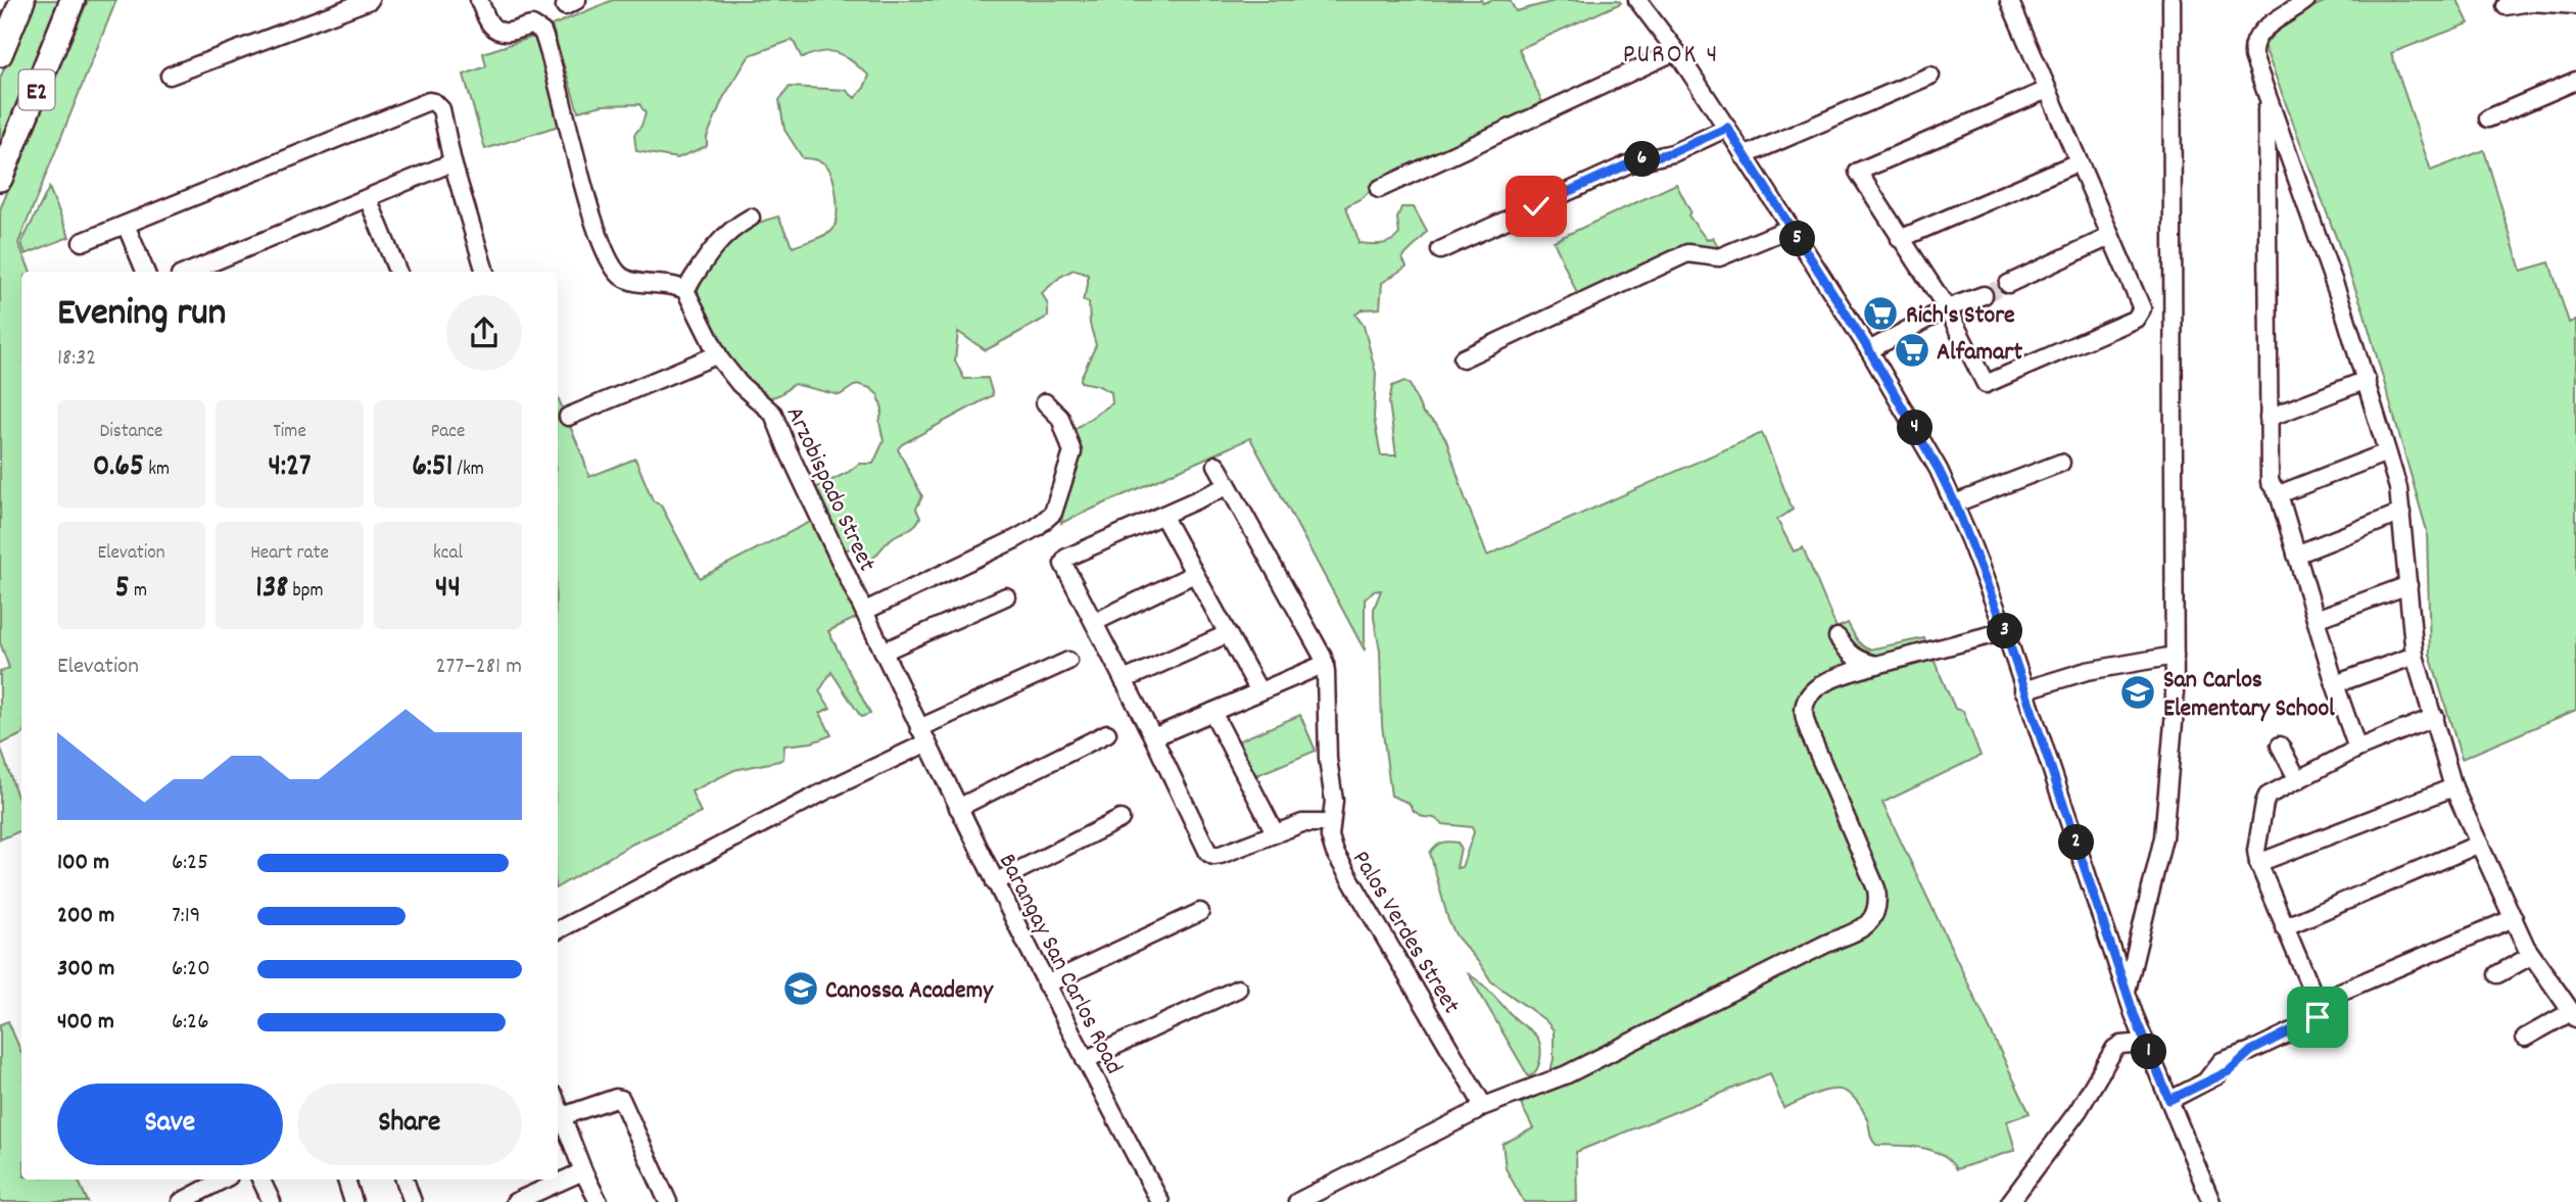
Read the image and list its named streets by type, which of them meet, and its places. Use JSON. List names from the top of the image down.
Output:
{
  "streets": {
    "highway": ["E2"],
    "street": ["Arzobispado Street", "Palos Verdes Street", "Barangay San Carlos Road"]
  },
  "crossings": [
    ["Arzobispado Street", "Barangay San Carlos Road"]
  ],
  "districts": ["PUROK 4"],
  "places": {
    "supermarket": ["Rich's Store", "Alfamart"],
    "school or university": ["San Carlos Elementary School", "Canossa Academy"]
  },
  "page": {
    "pins": [
      "6",
      "5",
      "4",
      "3",
      "2",
      "1"
    ],
    "heading": ["Evening run", "18:32"],
    "stats": [
      ["Distance", "0.65 km"],
      ["Time", "4:27"],
      ["Pace", "6:51 /km"],
      ["Elevation", "5 m"],
      ["Heart rate", "138 bpm"],
      ["kcal", "44"]
    ],
    "chart": ["Elevation", "277–281 m"],
    "list": [
      {
        "name": "100 m",
        "note": "6:25"
      },
      {
        "name": "200 m",
        "note": "7:19"
      },
      {
        "name": "300 m",
        "note": "6:20"
      },
      {
        "name": "400 m",
        "note": "6:26"
      }
    ],
    "buttons": ["Save", "Share"]
  }
}
